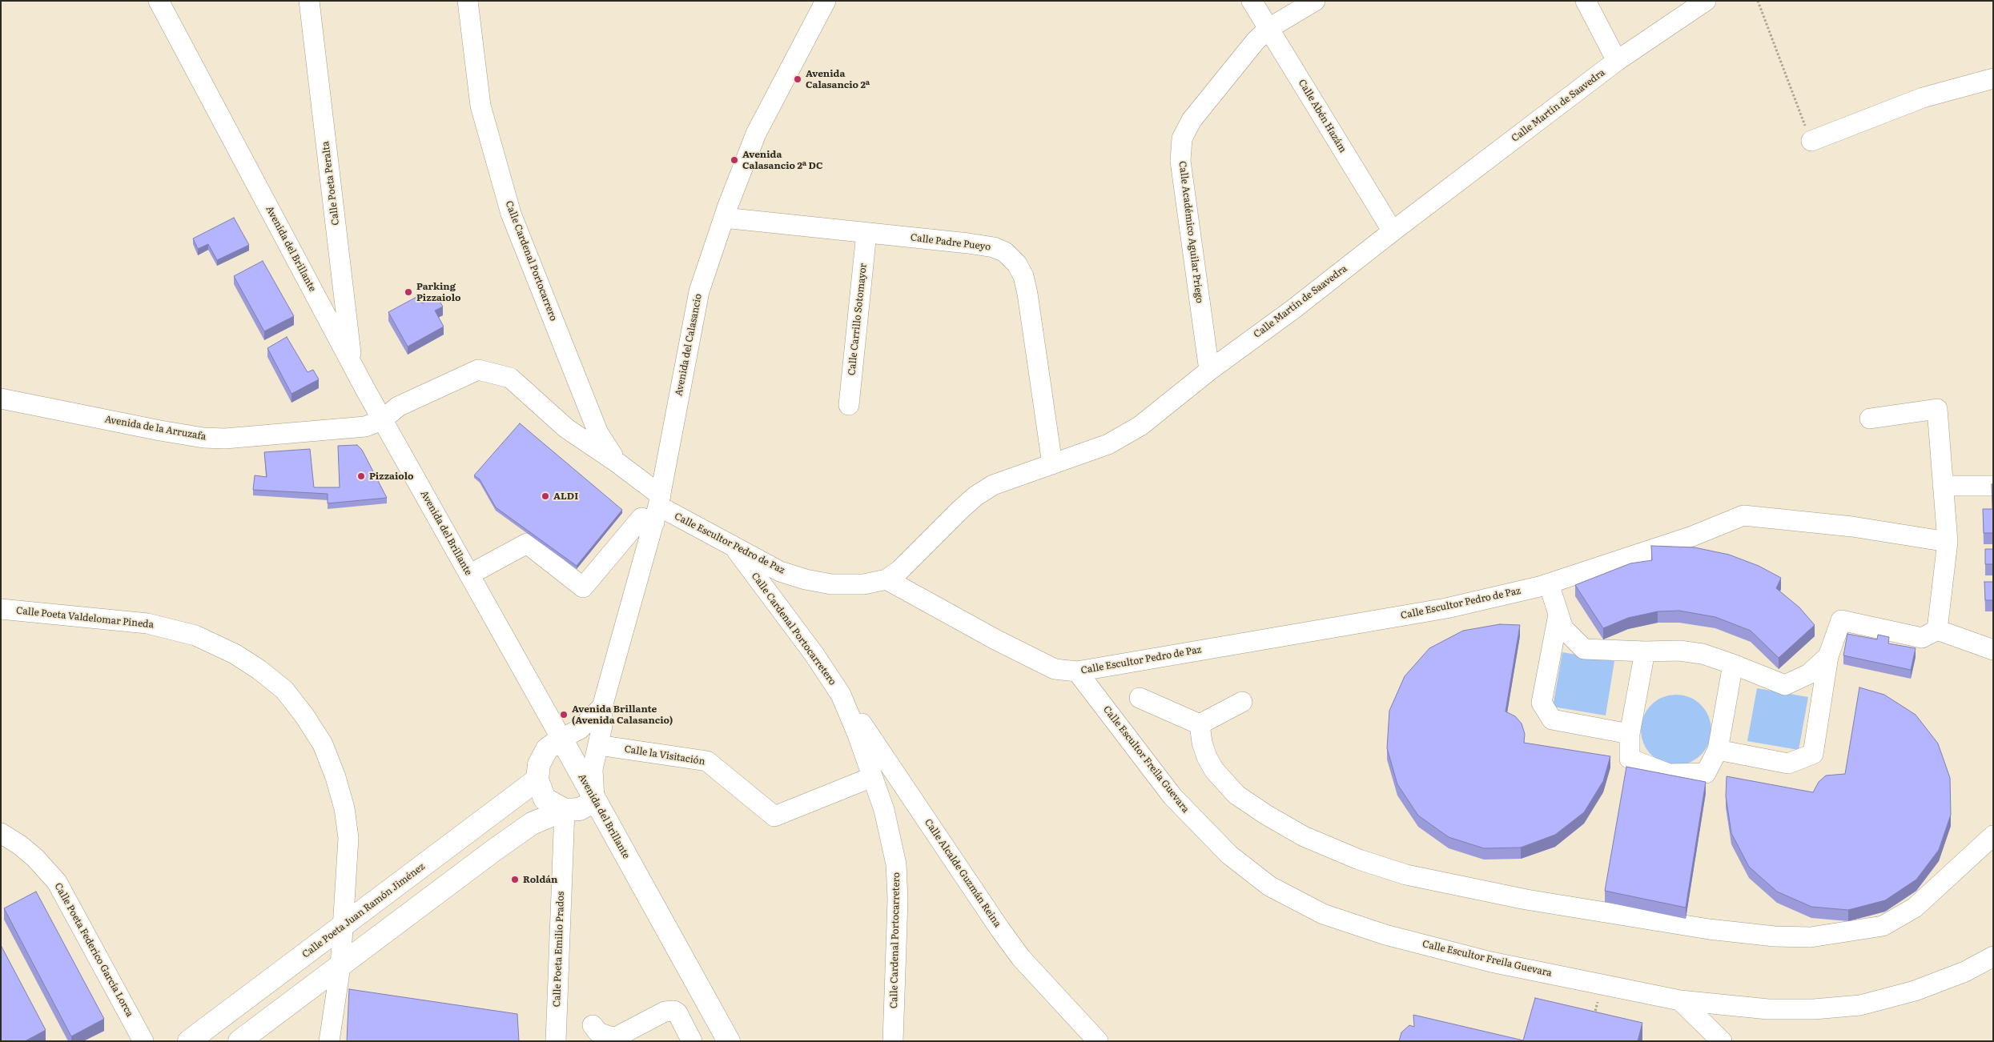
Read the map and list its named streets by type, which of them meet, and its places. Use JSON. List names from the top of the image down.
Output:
{
  "streets": {
    "main road": ["Avenida del Brillante", "Calle Poeta Juan Ramón Jiménez"],
    "street": [
      "Calle Martín de Saavedra",
      "Calle Abén Hazám",
      "Calle Poeta Peralta",
      "Calle Académico Aguilar Priego",
      "Calle Padre Pueyo",
      "Calle Cardenal Portocarrero",
      "Calle Carrillo Sotomayor",
      "Avenida del Calasancio",
      "Avenida de la Arruzafa",
      "Calle Escultor Pedro de Paz",
      "Calle Poeta Valdelomar Pineda",
      "Calle Cardenal Portocarretero",
      "Calle la Visitación",
      "Calle Escultor Freila Guevara",
      "Calle Alcalde Guzmán Reina",
      "Calle Poeta Emilio Prados",
      "Calle Poeta Federico García Lorca"
    ]
  },
  "crossings": [
    ["Calle Martín de Saavedra", "Calle Abén Hazám"],
    ["Calle Martín de Saavedra", "Calle Académico Aguilar Priego"],
    ["Calle Martín de Saavedra", "Calle Padre Pueyo"],
    ["Calle Martín de Saavedra", "Calle Escultor Pedro de Paz"],
    ["Calle Abén Hazám", "Calle Académico Aguilar Priego"],
    ["Calle Poeta Peralta", "Avenida del Brillante"],
    ["Calle Padre Pueyo", "Calle Carrillo Sotomayor"],
    ["Calle Padre Pueyo", "Avenida del Calasancio"],
    ["Avenida del Brillante", "Calle Cardenal Portocarrero"],
    ["Avenida del Brillante", "Avenida del Calasancio"],
    ["Avenida del Brillante", "Avenida de la Arruzafa"],
    ["Calle Cardenal Portocarrero", "Avenida del Calasancio"],
    ["Calle Cardenal Portocarrero", "Avenida de la Arruzafa"],
    ["Calle Cardenal Portocarrero", "Calle Escultor Pedro de Paz"],
    ["Avenida del Calasancio", "Calle Escultor Pedro de Paz"],
    ["Avenida del Calasancio", "Calle la Visitación"],
    ["Calle Escultor Pedro de Paz", "Calle Cardenal Portocarretero"],
    ["Calle Escultor Pedro de Paz", "Calle Escultor Freila Guevara"],
    ["Calle Poeta Valdelomar Pineda", "Calle Poeta Juan Ramón Jiménez"],
    ["Calle Cardenal Portocarretero", "Calle la Visitación"],
    ["Calle Cardenal Portocarretero", "Calle Alcalde Guzmán Reina"]
  ],
  "places": [
    "Avenida Calasancio 2ª",
    "Avenida Calasancio 2ª DC",
    "Parking Pizzaiolo",
    "Pizzaiolo",
    "ALDI",
    "Avenida Brillante (Avenida Calasancio)",
    "Roldán"
  ]
}
